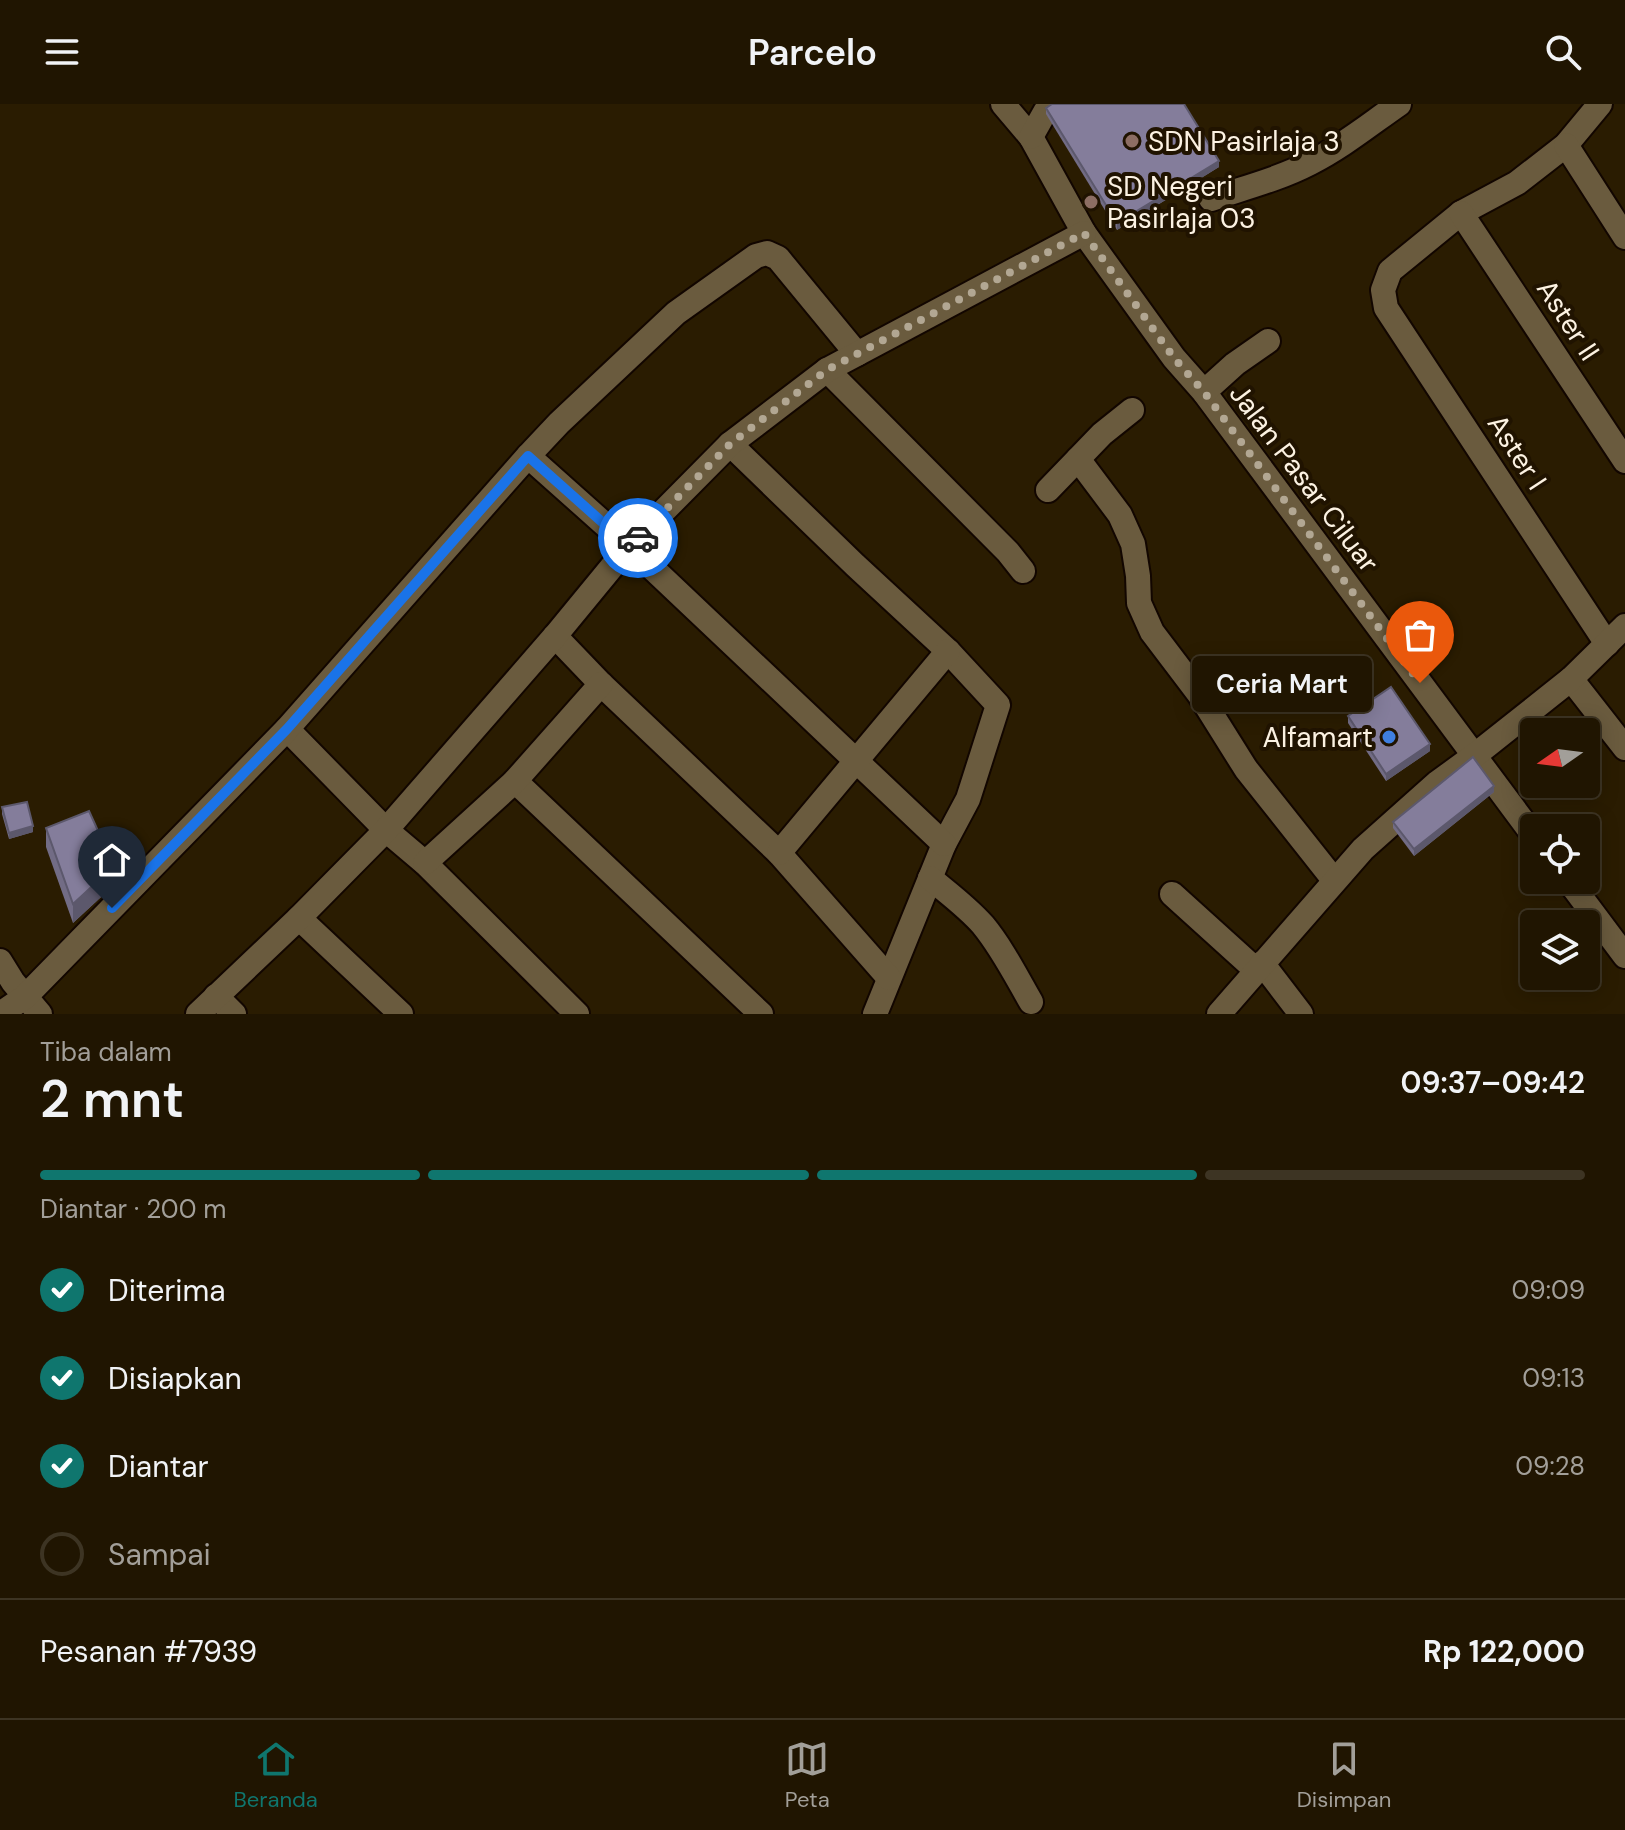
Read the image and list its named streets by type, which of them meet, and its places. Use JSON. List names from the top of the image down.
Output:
{
  "streets": {
    "street": ["Aster II", "Aster I", "Jalan Pasar Ciluar"]
  },
  "crossings": [
    ["Aster II", "Aster I"]
  ],
  "places": [
    "SDN Pasirlaja 3",
    "SD Negeri Pasirlaja 03",
    "Ceria Mart",
    "Alfamart"
  ],
  "north": "left",
  "page": {
    "header": "Parcelo",
    "bubble": "Ceria Mart",
    "heading": ["2 mnt", "Tiba dalam", "09:37–09:42"],
    "panel": ["Pesanan #7939", "Rp 122,000"],
    "bar": "Diantar · 200 m",
    "list": [
      ["Diterima", "09:09"],
      ["Disiapkan", "09:13"],
      ["Diantar", "09:28"],
      "Sampai"
    ],
    "tabs": ["Beranda", "Peta", "Disimpan"]
  }
}
